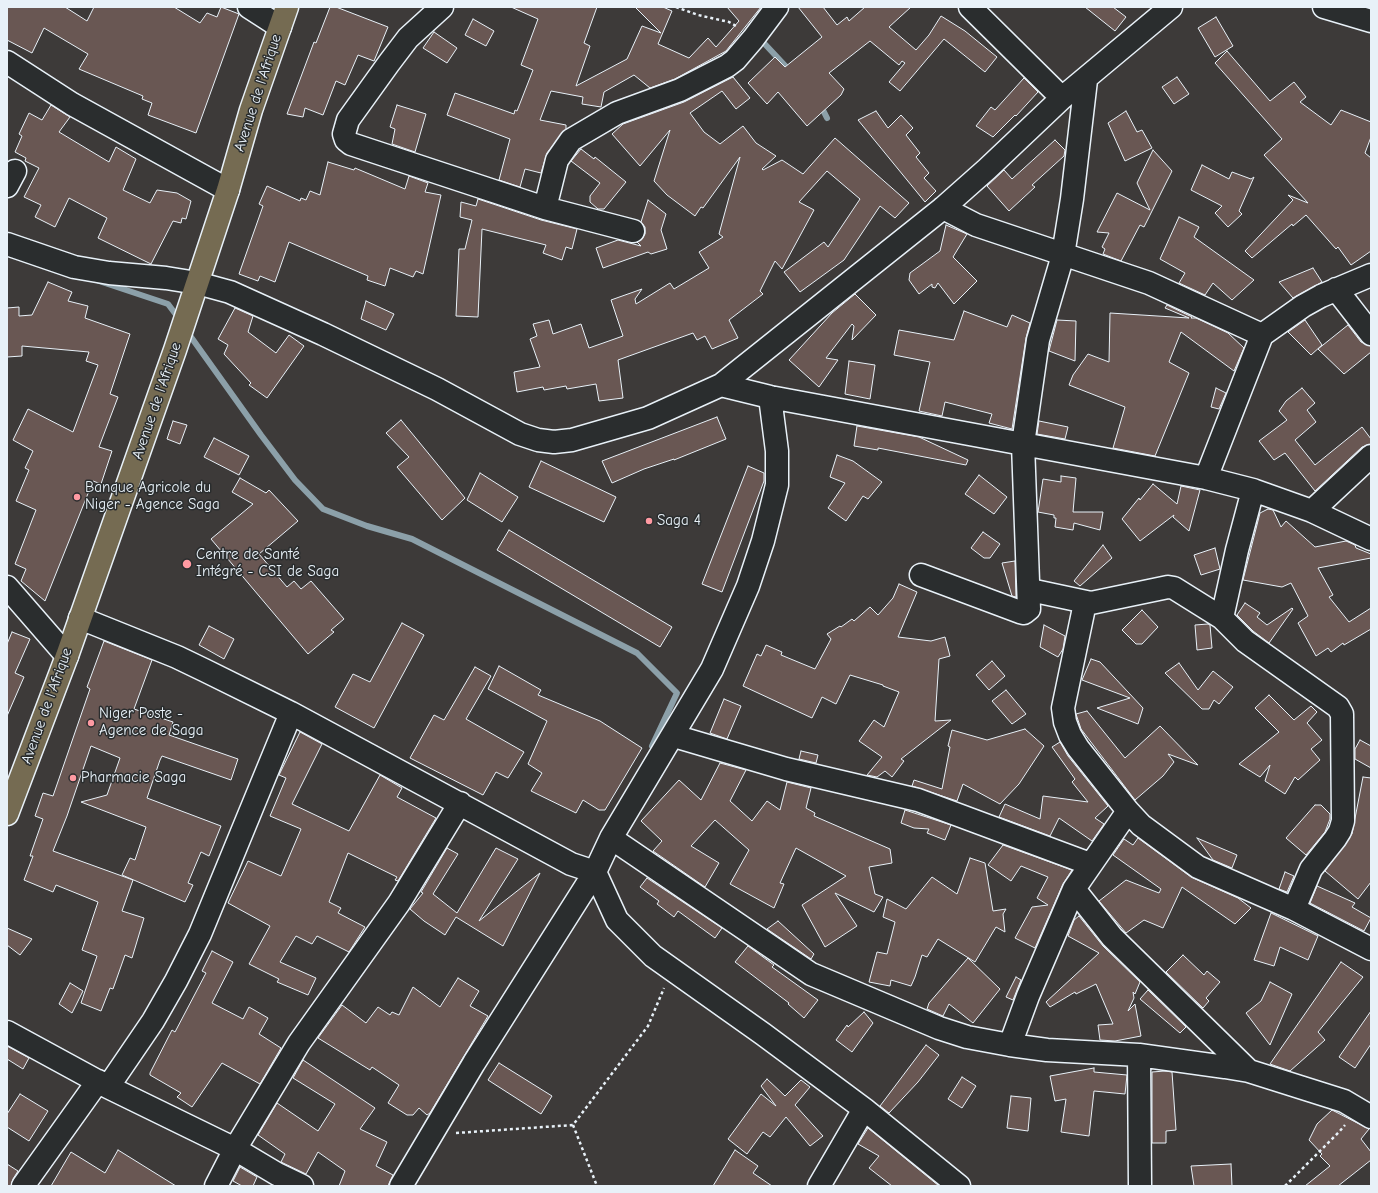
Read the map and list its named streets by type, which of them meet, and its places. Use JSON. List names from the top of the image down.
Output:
{
  "streets": {
    "main road": ["Avenue de l'Afrique"]
  },
  "places": [
    "Banque Agricole du Niger - Agence Saga",
    "Saga 4",
    "Centre de Santé Intégré - CSI de Saga",
    "Niger Poste - Agence de Saga",
    "Pharmacie Saga"
  ]
}
